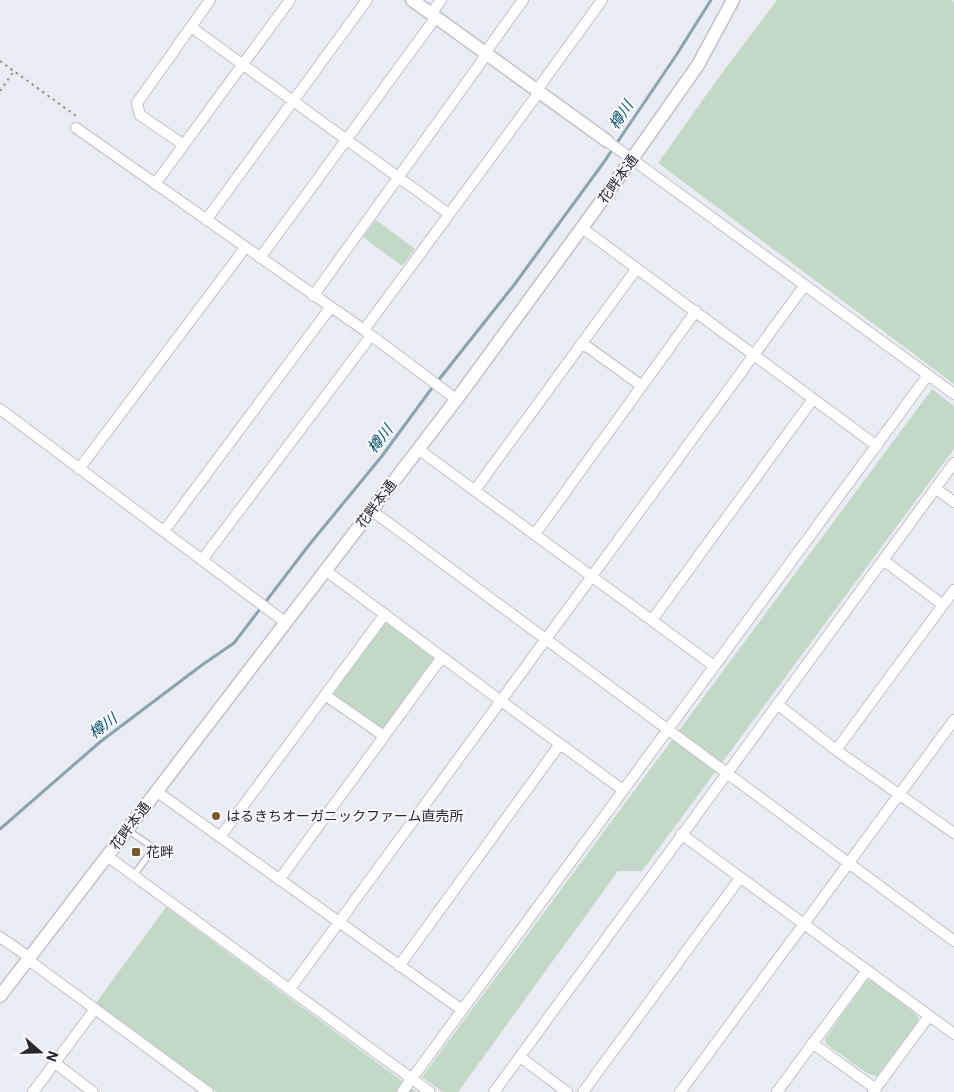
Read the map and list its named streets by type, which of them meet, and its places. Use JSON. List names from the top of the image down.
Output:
{
  "streets": {
    "street": ["花畔本通"]
  },
  "water": ["樽川"],
  "places": {
    "other": ["はるきちオーガニックファーム直売所"],
    "transit": ["花畔"]
  },
  "north": "right"
}
